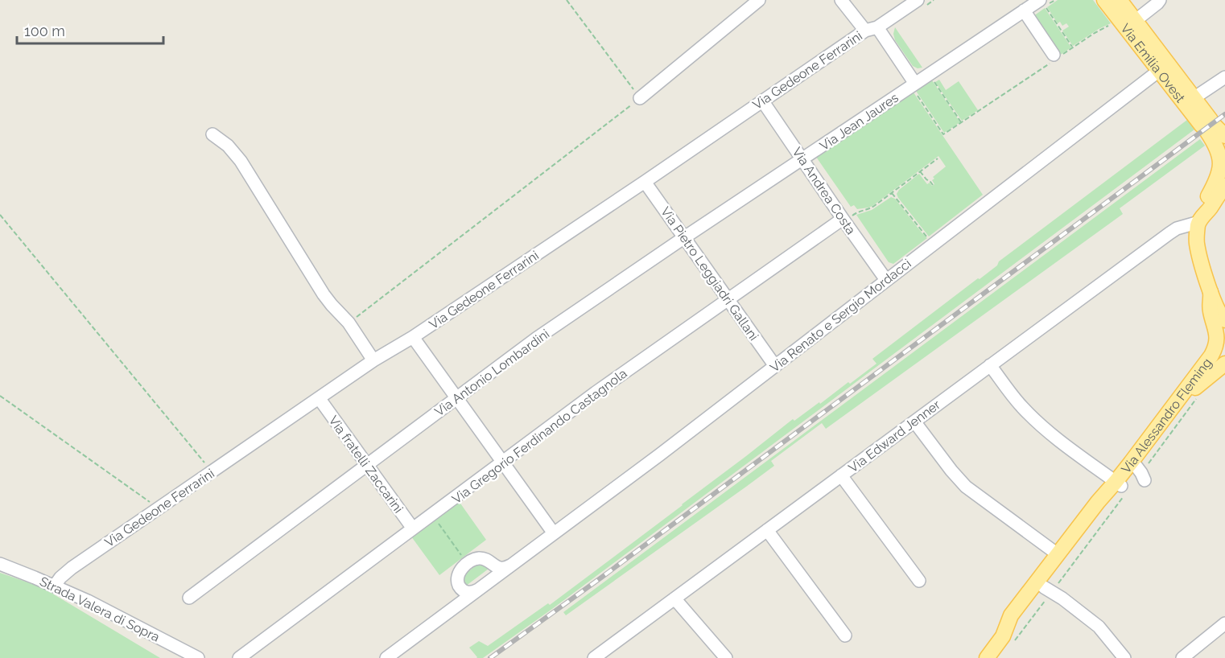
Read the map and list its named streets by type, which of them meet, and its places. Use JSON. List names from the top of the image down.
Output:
{
  "streets": {
    "main road": ["Via Emilia Ovest", "Via Alessandro Fleming"],
    "street": [
      "Via Gedeone Ferrarini",
      "Via Jean Jaures",
      "Via Andrea Costa",
      "Via Pietro Leggiadri Gallani",
      "Via Renato e Sergio Mordacci",
      "Via Antonio Lombardini",
      "Via Gregorio Ferdinando Castagnola",
      "Via Edward Jenner",
      "Via fratelli Zaccarini",
      "Strada Valera di Sopra"
    ]
  },
  "crossings": [
    ["Via Emilia Ovest", "Via Renato e Sergio Mordacci"],
    ["Via Emilia Ovest", "Via Alessandro Fleming"],
    ["Via Emilia Ovest", "Via Edward Jenner"],
    ["Via Gedeone Ferrarini", "Via Andrea Costa"],
    ["Via Gedeone Ferrarini", "Via Pietro Leggiadri Gallani"],
    ["Via Gedeone Ferrarini", "Via fratelli Zaccarini"],
    ["Via Gedeone Ferrarini", "Strada Valera di Sopra"],
    ["Via Jean Jaures", "Via Andrea Costa"],
    ["Via Jean Jaures", "Via Antonio Lombardini"],
    ["Via Andrea Costa", "Via Renato e Sergio Mordacci"],
    ["Via Andrea Costa", "Via Antonio Lombardini"],
    ["Via Andrea Costa", "Via Gregorio Ferdinando Castagnola"],
    ["Via Pietro Leggiadri Gallani", "Via Renato e Sergio Mordacci"],
    ["Via Pietro Leggiadri Gallani", "Via Antonio Lombardini"],
    ["Via Pietro Leggiadri Gallani", "Via Gregorio Ferdinando Castagnola"],
    ["Via Antonio Lombardini", "Via fratelli Zaccarini"],
    ["Via Gregorio Ferdinando Castagnola", "Via fratelli Zaccarini"]
  ],
  "scale_bar": "100 m"
}
